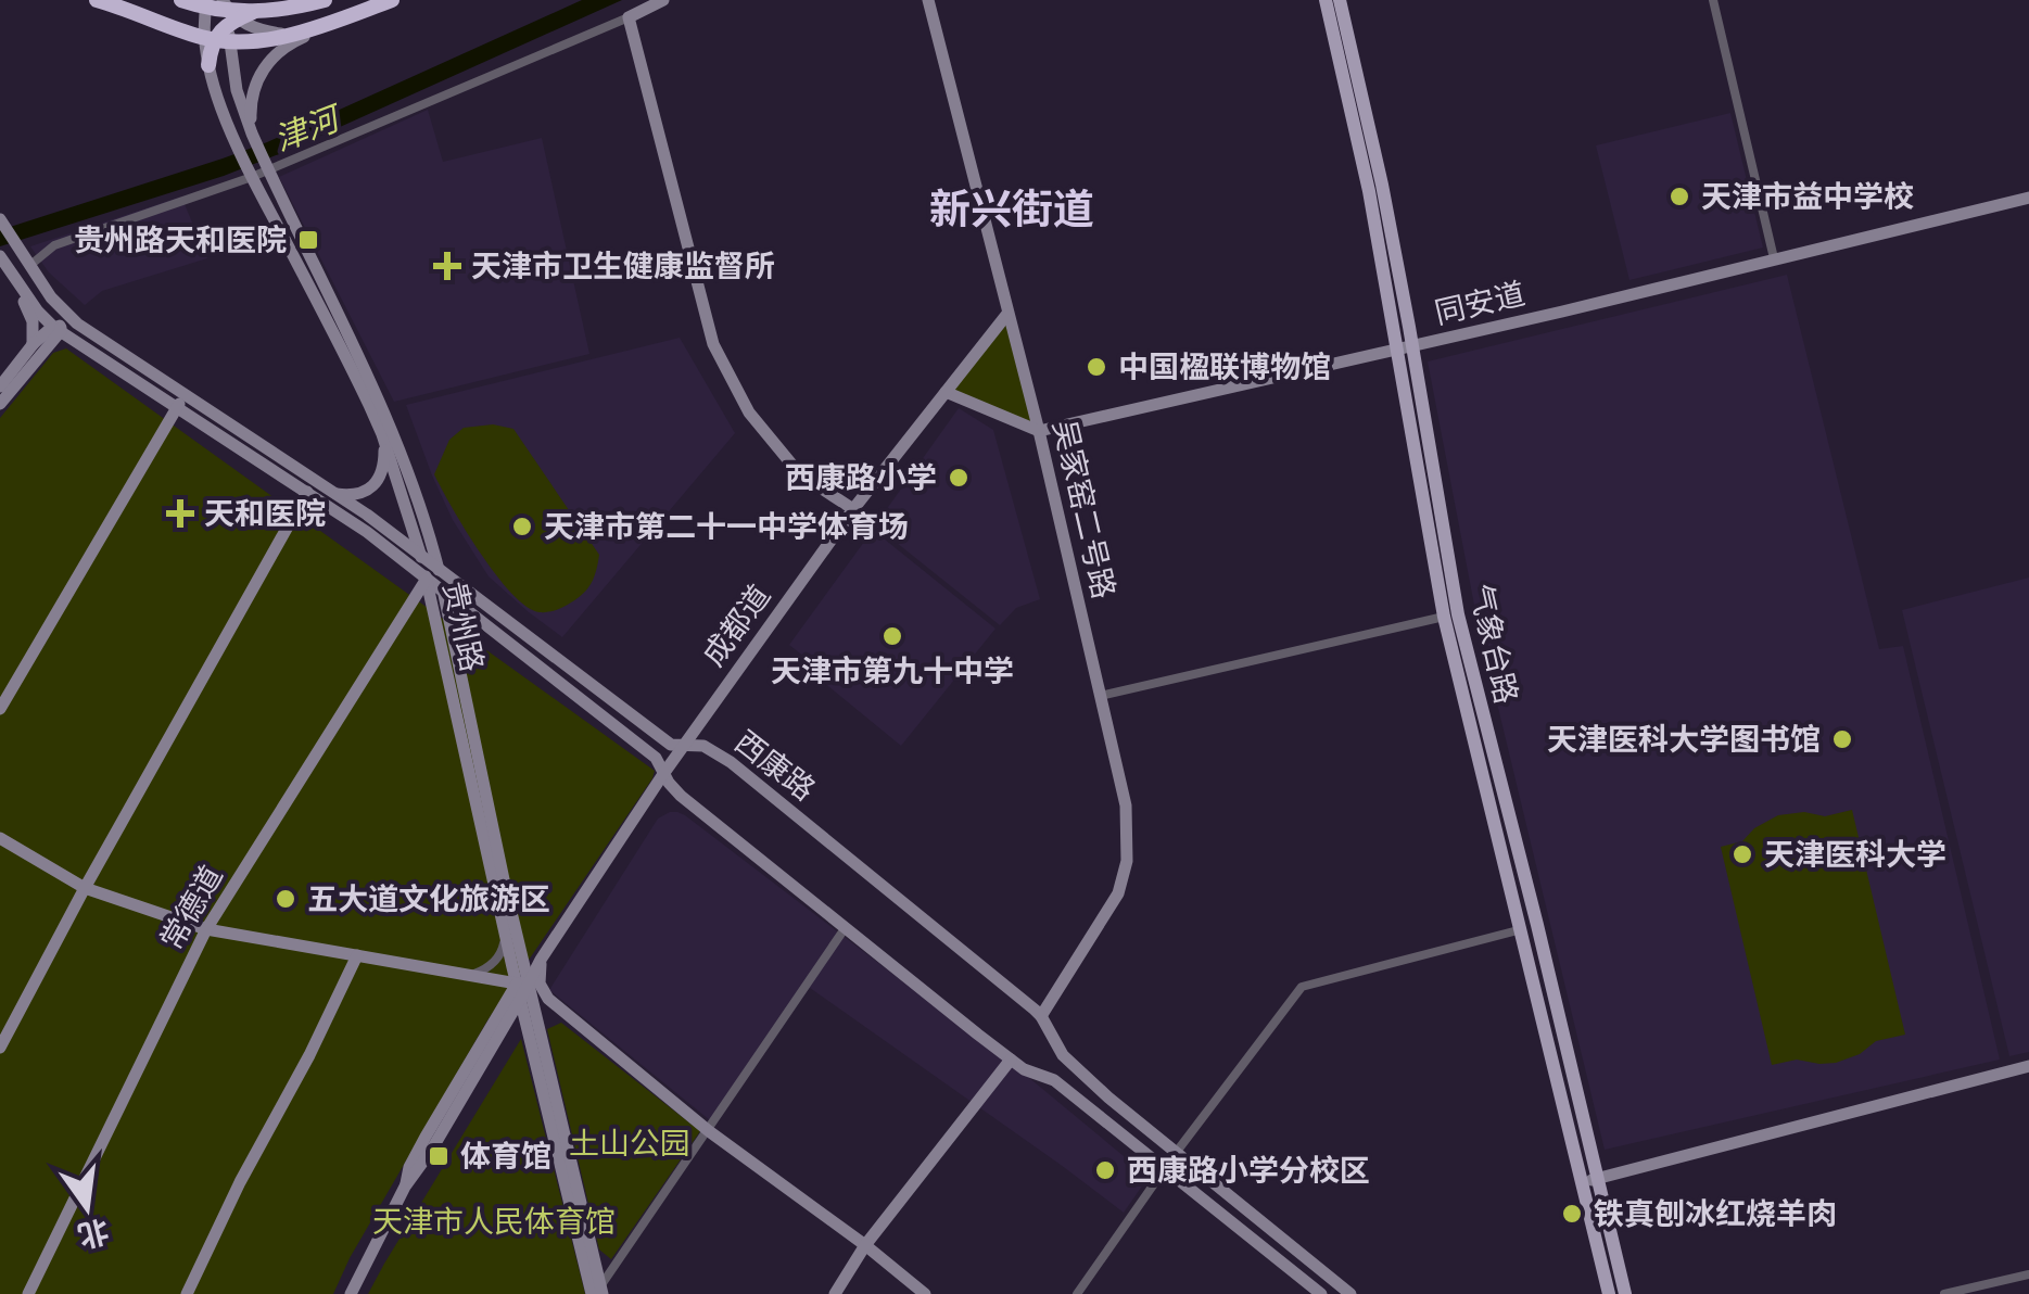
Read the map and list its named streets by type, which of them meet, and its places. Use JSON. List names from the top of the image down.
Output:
{
  "streets": {
    "main road": ["气象台路"],
    "street": [
      "同安道",
      "吴家窑二号路",
      "成都道",
      "贵州路",
      "西康路",
      "常德道"
    ]
  },
  "crossings": [
    ["同安道", "吴家窑二号路"],
    ["同安道", "气象台路"],
    ["吴家窑二号路", "成都道"],
    ["吴家窑二号路", "西康路"],
    ["成都道", "贵州路"],
    ["成都道", "西康路"],
    ["贵州路", "西康路"],
    ["贵州路", "常德道"],
    ["西康路", "常德道"]
  ],
  "districts": ["新兴街道"],
  "water": ["津河"],
  "parks": ["土山公园", "天津市人民体育馆"],
  "places": {
    "other": [
      "天津市益中学校",
      "中国楹联博物馆",
      "西康路小学",
      "天津市第二十一中学体育场",
      "天津市第九十中学",
      "天津医科大学图书馆",
      "天津医科大学",
      "五大道文化旅游区",
      "西康路小学分校区",
      "铁真刨冰红烧羊肉"
    ],
    "transit": ["贵州路天和医院", "体育馆"],
    "health": ["天津市卫生健康监督所", "天和医院"]
  },
  "north": "bottom"
}
